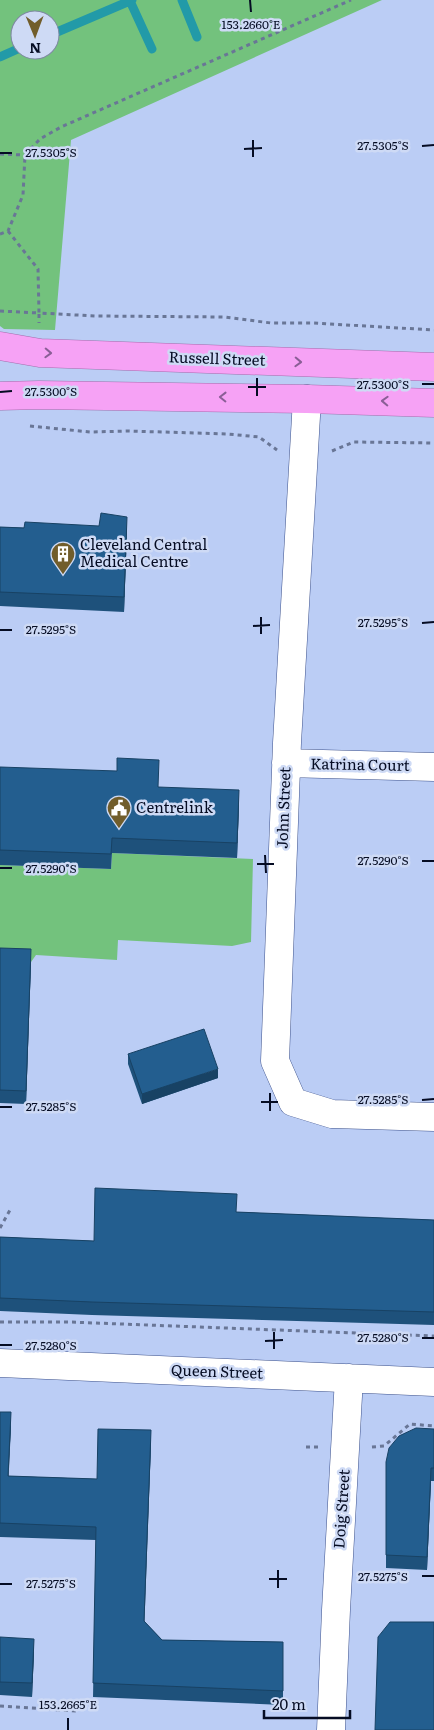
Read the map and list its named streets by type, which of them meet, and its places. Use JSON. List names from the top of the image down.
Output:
{
  "streets": {
    "highway": ["Russell Street"],
    "street": [
      "Katrina Court",
      "John Street",
      "Queen Street",
      "Doig Street"
    ]
  },
  "crossings": [
    ["Katrina Court", "John Street"],
    ["Queen Street", "Doig Street"]
  ],
  "places": {
    "building": ["Cleveland Central Medical Centre"],
    "public building": ["Centrelink"]
  },
  "scale_bar": "20 m",
  "north": "bottom",
  "coordinates": [
    "153.2660°E",
    "27.5305°S",
    "27.5300°S",
    "27.5295°S",
    "27.5290°S",
    "27.5285°S",
    "27.5280°S",
    "27.5275°S",
    "153.2665°E"
  ]
}
